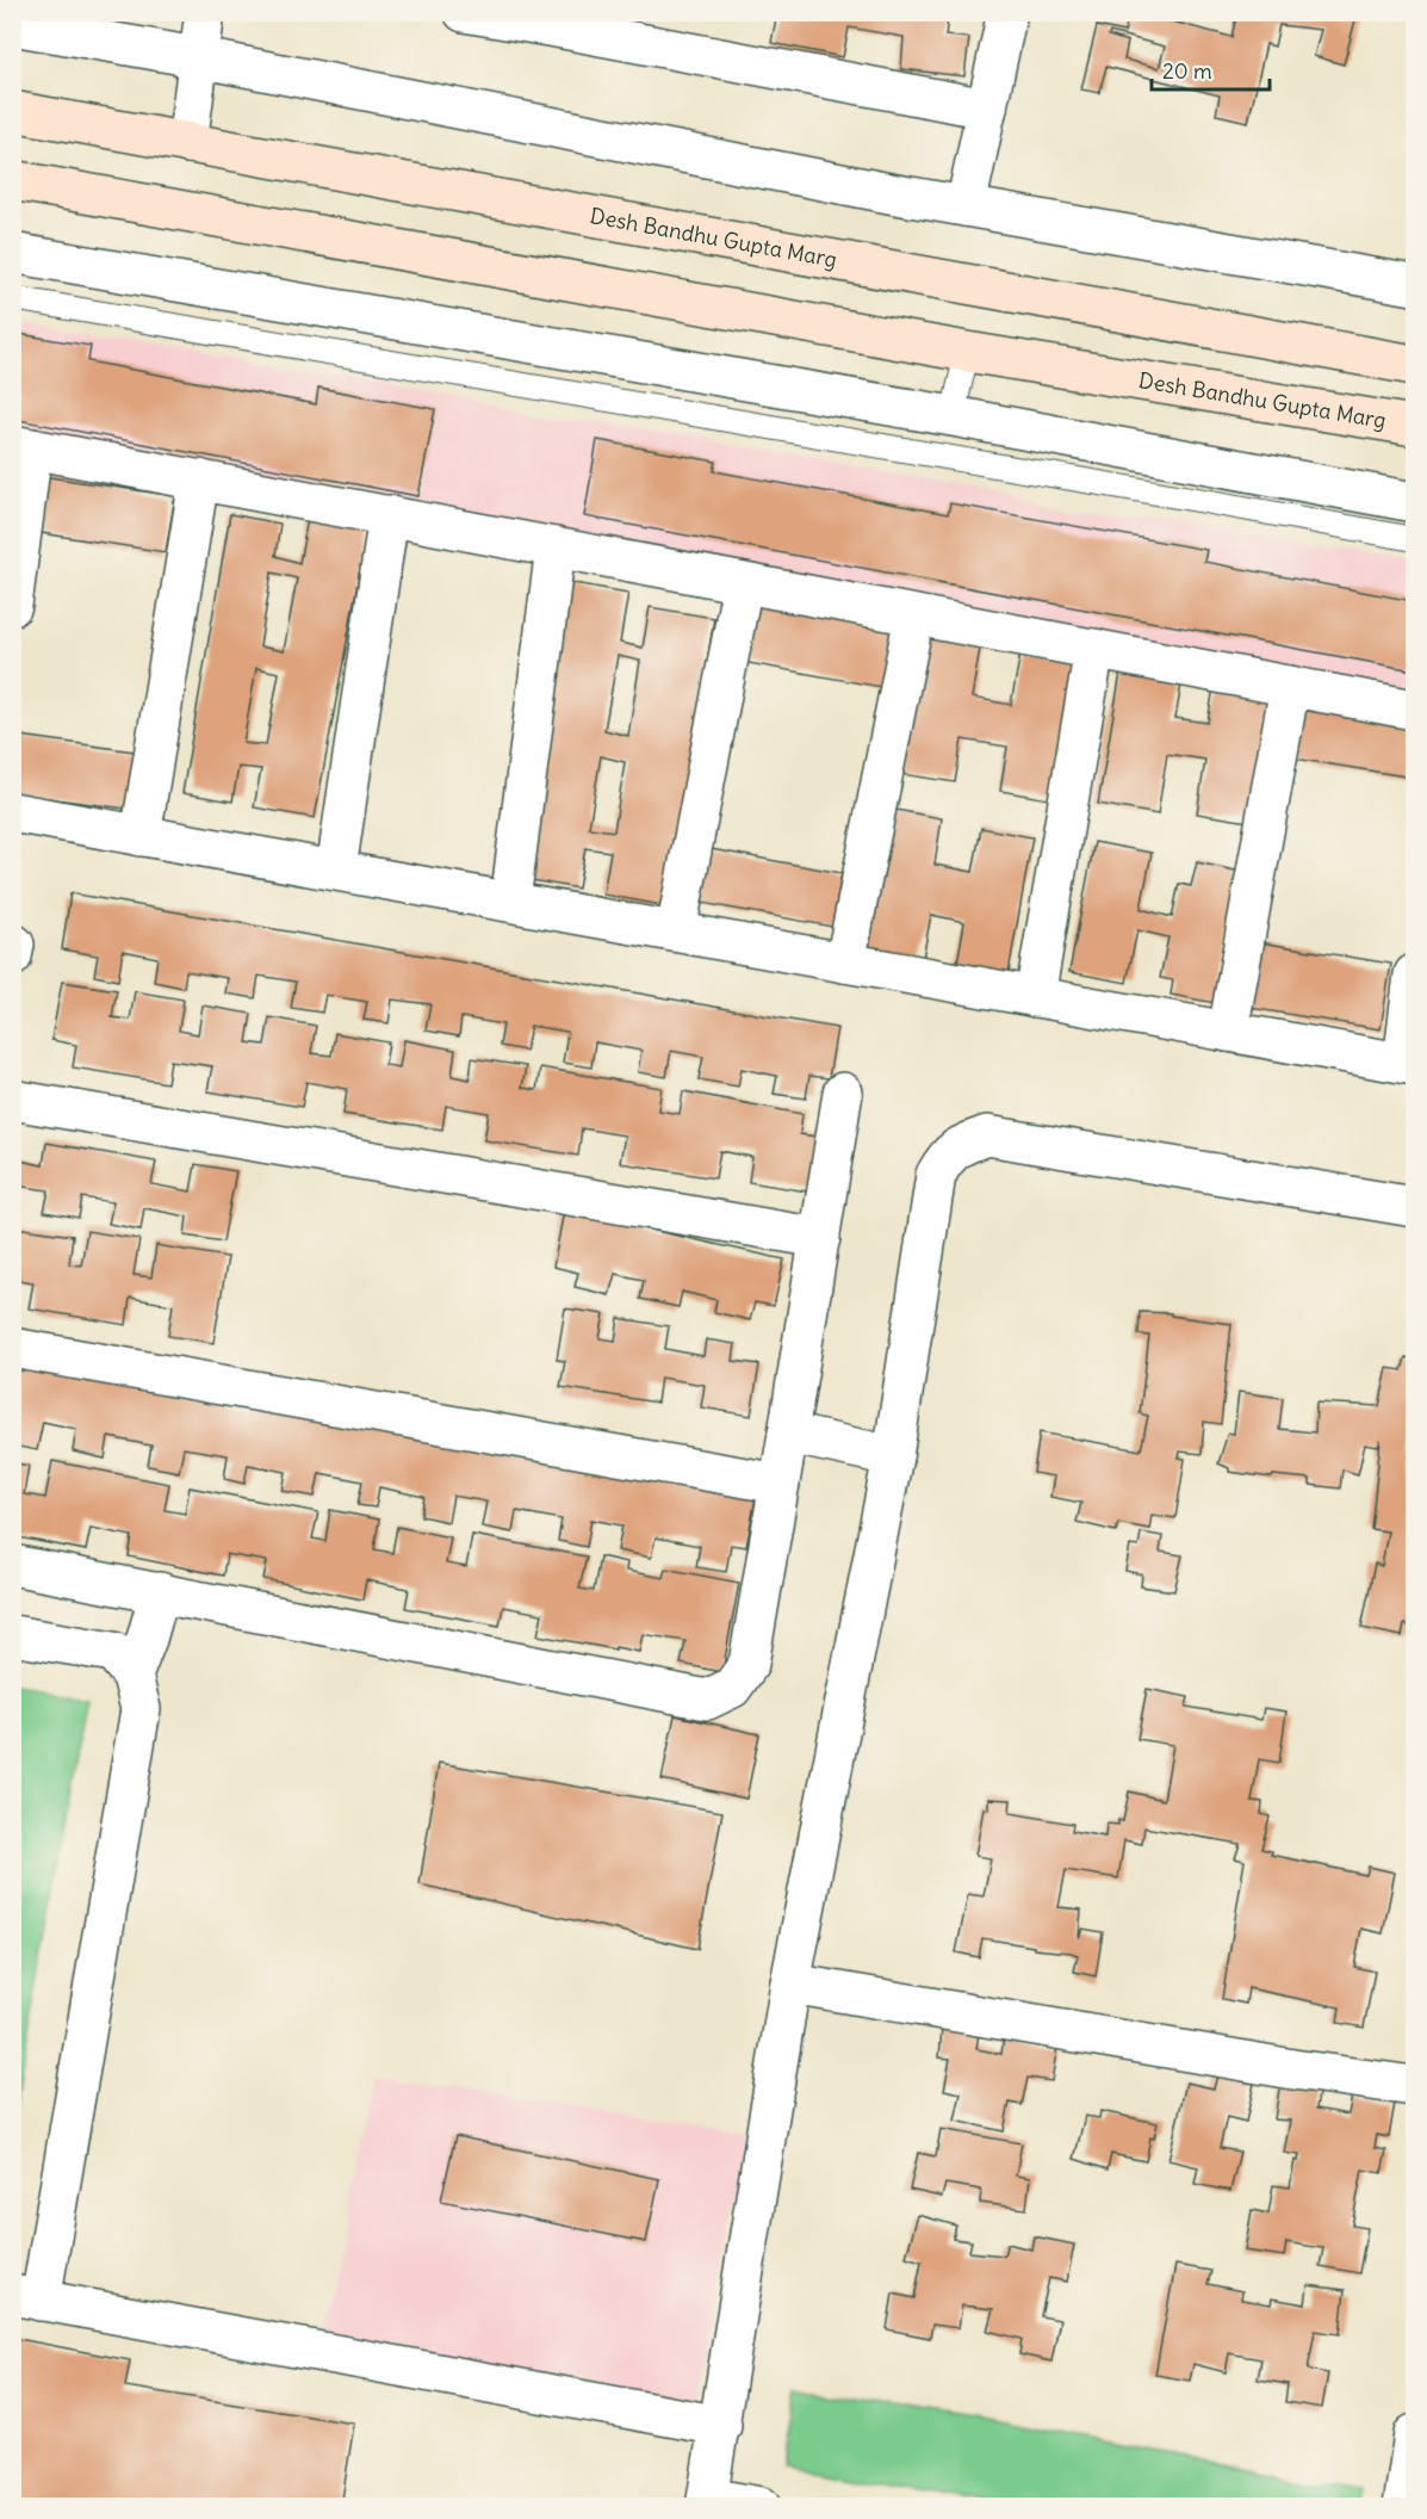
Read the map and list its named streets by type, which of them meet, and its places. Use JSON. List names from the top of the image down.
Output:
{
  "streets": {
    "street": ["Desh Bandhu Gupta Marg"]
  },
  "scale_bar": "20 m"
}
